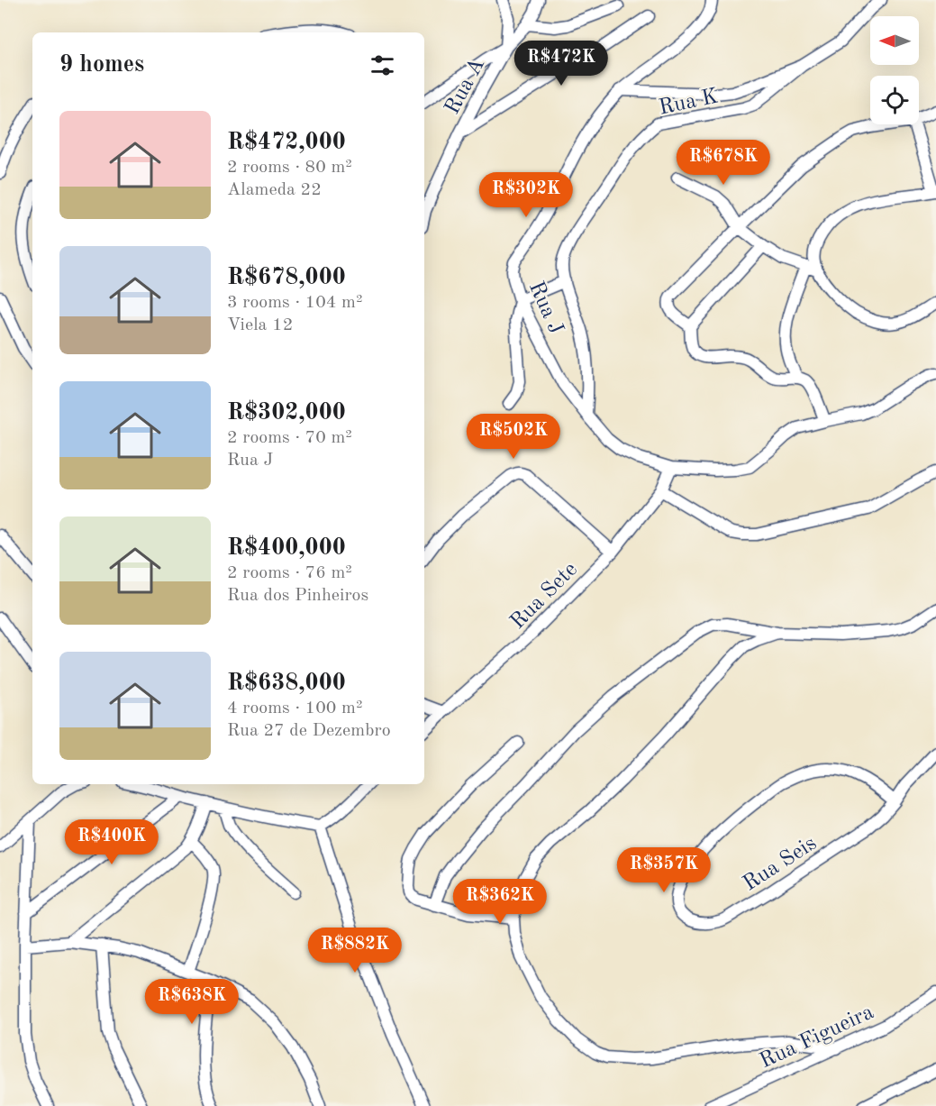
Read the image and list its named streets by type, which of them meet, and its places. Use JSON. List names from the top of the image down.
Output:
{
  "streets": {
    "street": [
      "Rua A",
      "Rua K",
      "Rua J",
      "Rua Sete",
      "Rua Seis",
      "Rua Figueira"
    ]
  },
  "crossings": [
    ["Rua K", "Rua J"],
    ["Rua J", "Rua Sete"]
  ],
  "north": "left",
  "page": {
    "heading": "9 homes",
    "price": [
      "R$472K",
      "R$678K",
      "R$302K",
      "R$502K",
      "R$400K",
      "R$357K",
      "R$362K",
      "R$882K",
      "R$638K"
    ],
    "list": [
      {
        "name": "R$472,000",
        "note": "2 rooms · 80 m² · Alameda 22"
      },
      {
        "name": "R$678,000",
        "note": "3 rooms · 104 m² · Viela 12"
      },
      {
        "name": "R$302,000",
        "note": "2 rooms · 70 m² · Rua J"
      },
      {
        "name": "R$400,000",
        "note": "2 rooms · 76 m² · Rua dos Pinheiros"
      },
      {
        "name": "R$638,000",
        "note": "4 rooms · 100 m² · Rua 27 de Dezembro"
      }
    ]
  }
}
